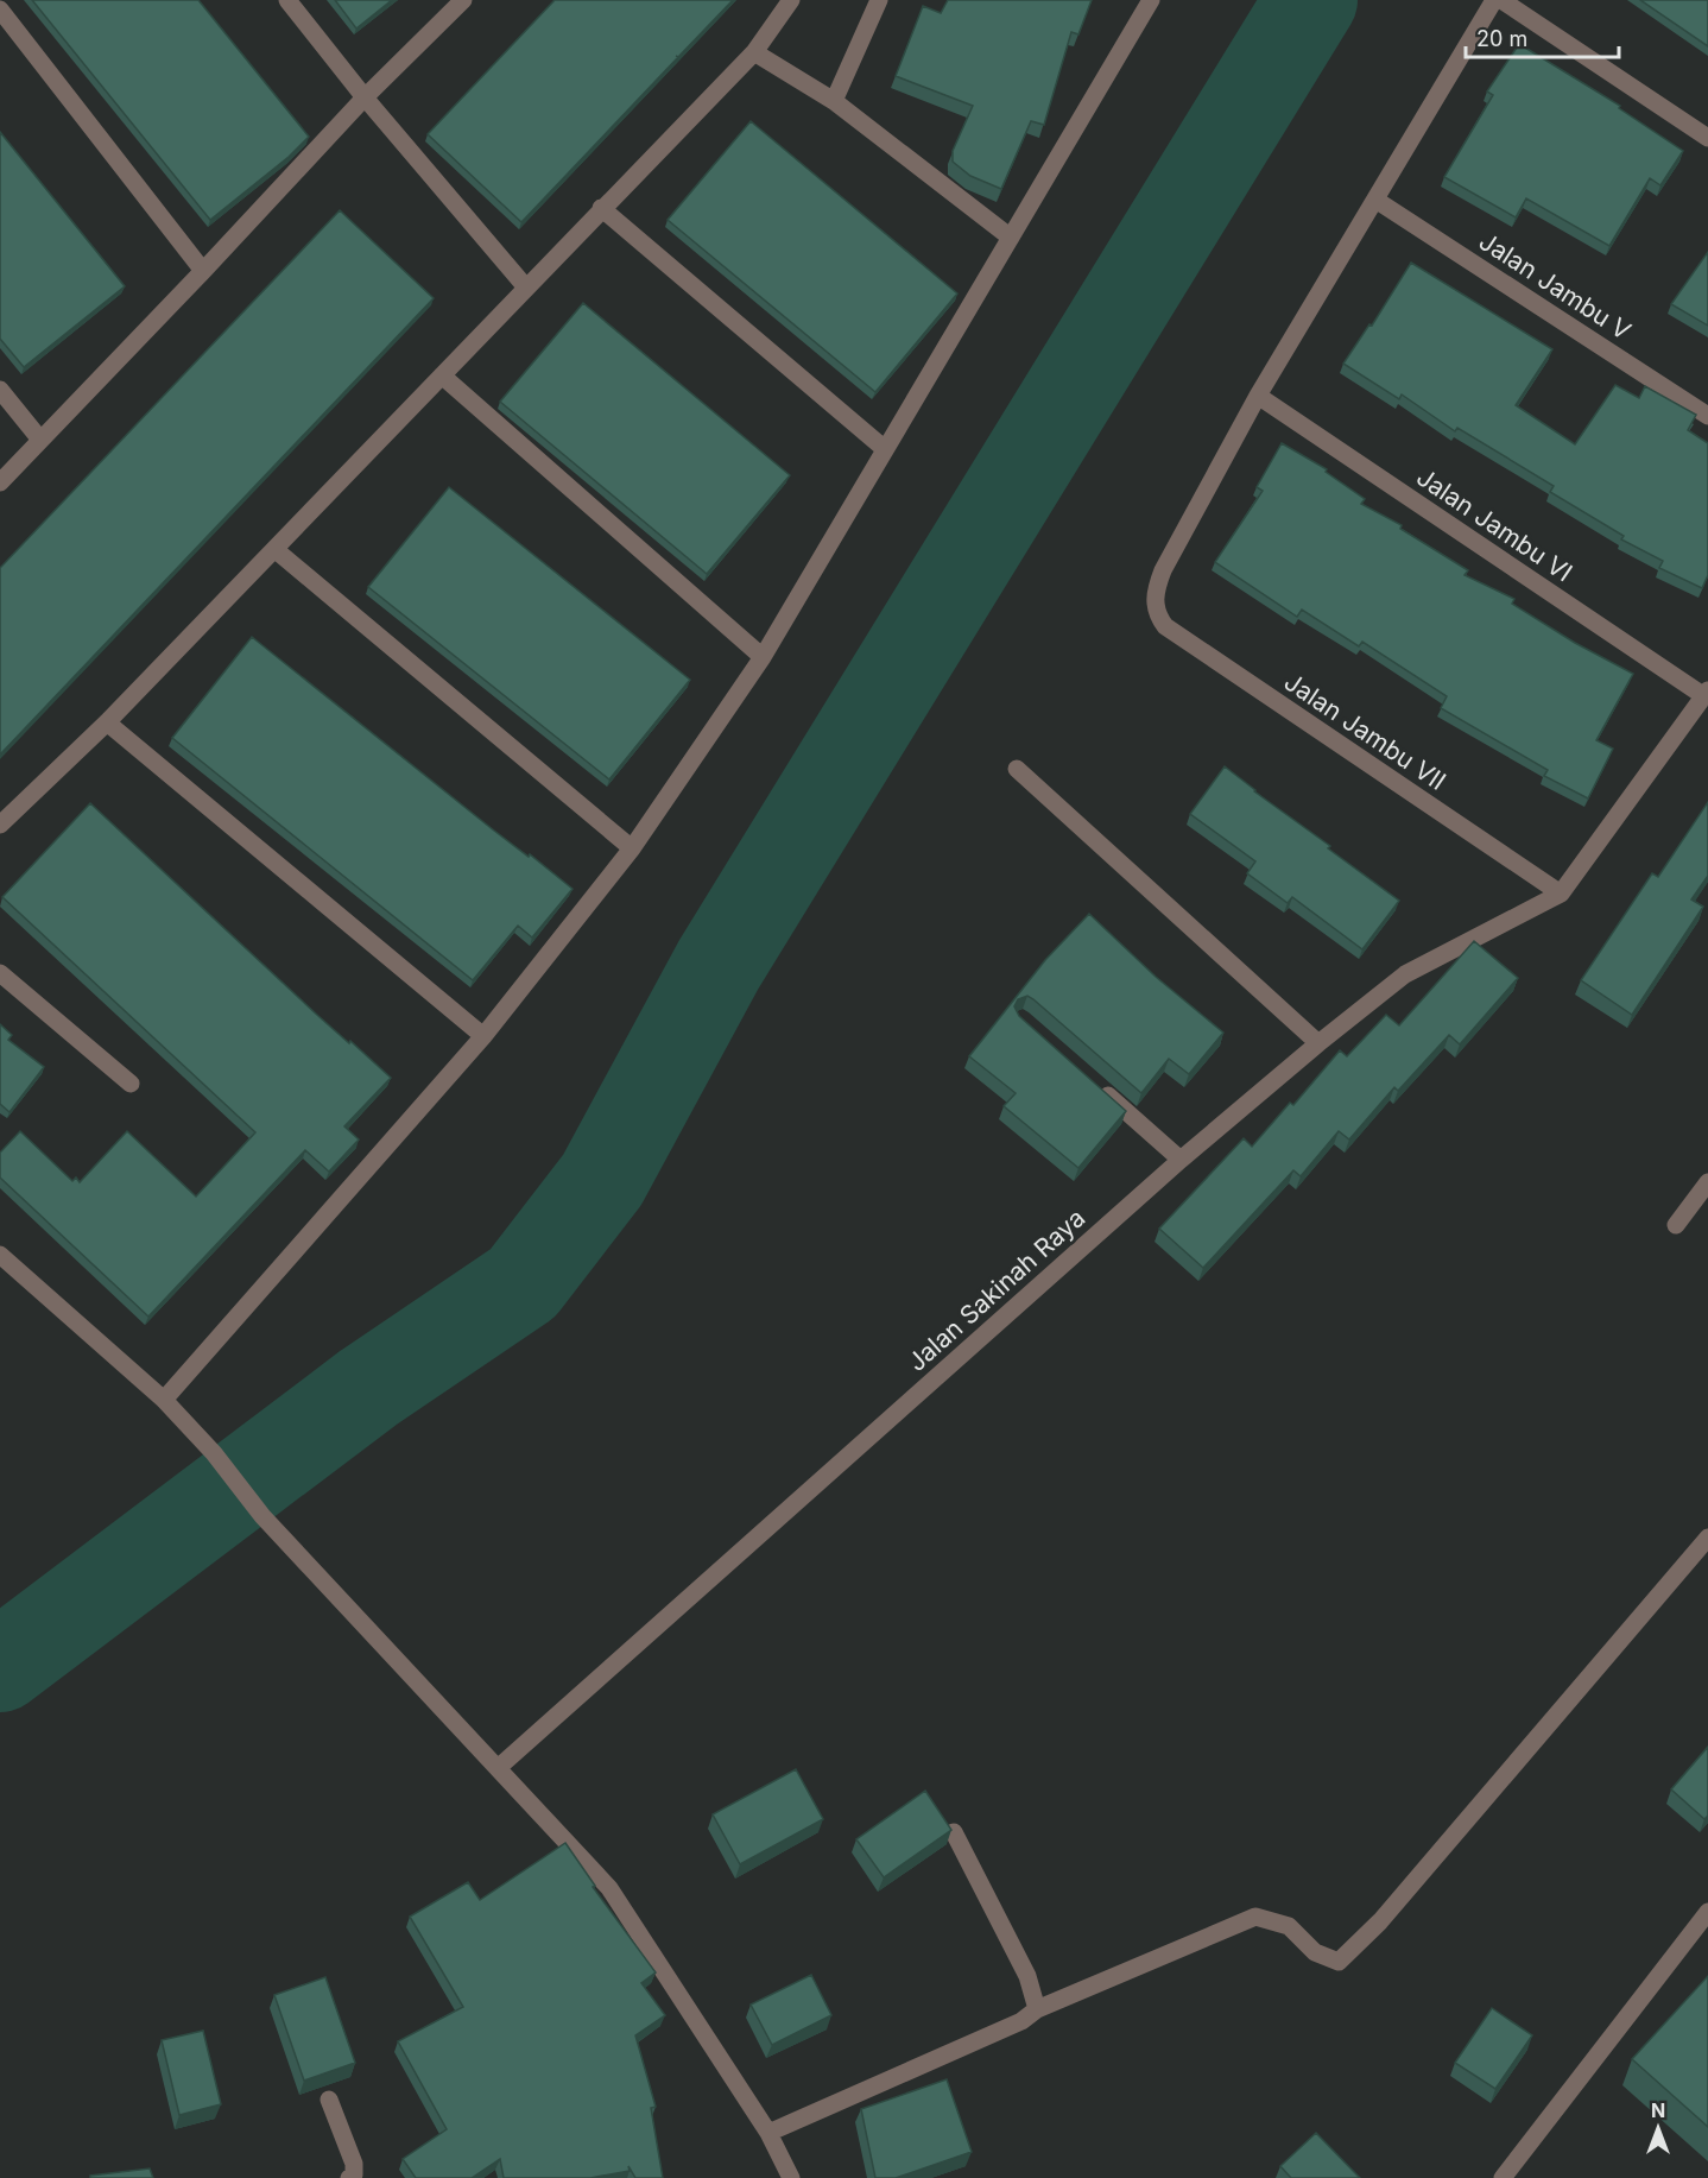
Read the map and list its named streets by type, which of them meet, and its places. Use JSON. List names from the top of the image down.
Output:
{
  "streets": {
    "street": [
      "Jalan Jambu V",
      "Jalan Jambu VI",
      "Jalan Jambu VII",
      "Jalan Sakinah Raya"
    ]
  },
  "crossings": [
    ["Jalan Jambu VI", "Jalan Jambu VII"],
    ["Jalan Jambu VII", "Jalan Sakinah Raya"]
  ],
  "scale_bar": "20 m",
  "north": "top"
}
